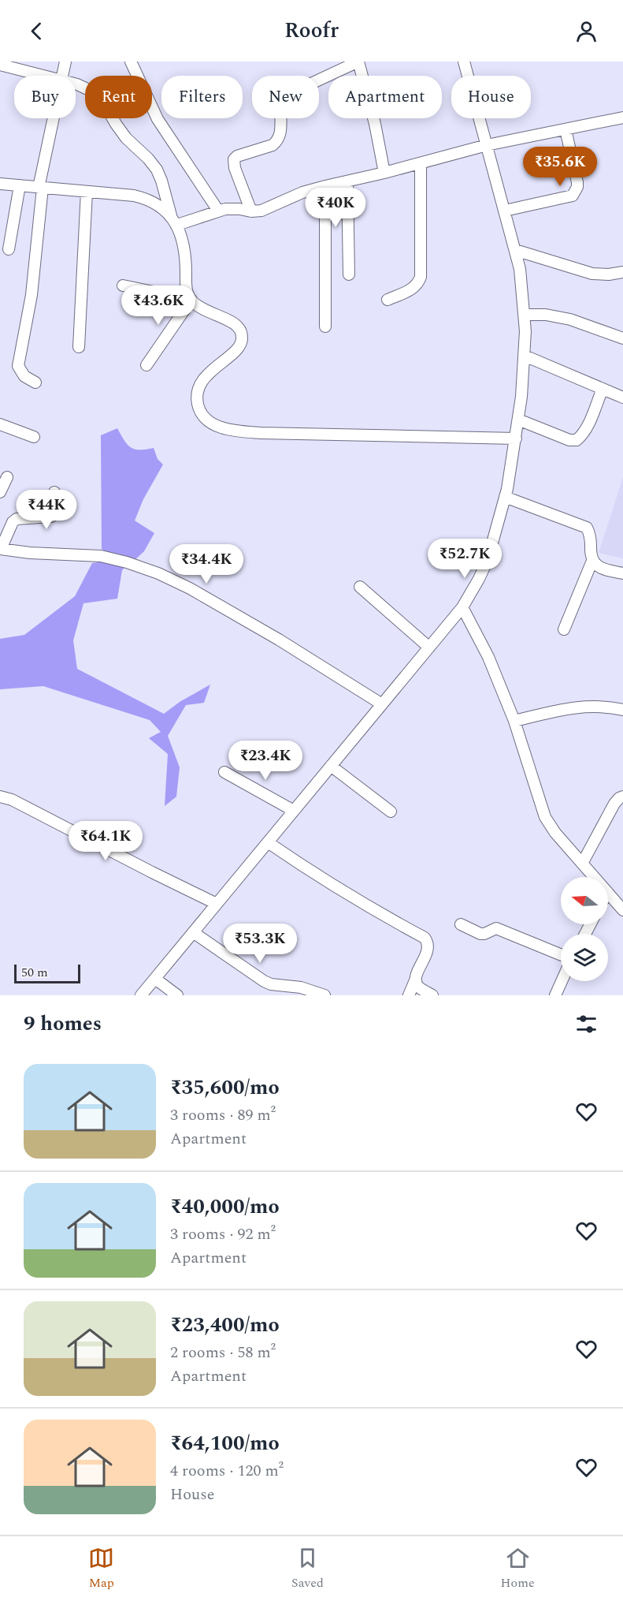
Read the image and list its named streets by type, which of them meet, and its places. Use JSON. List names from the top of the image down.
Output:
{
  "scale_bar": "50 m",
  "north": "left",
  "page": {
    "header": "Roofr",
    "chip": [
      "Buy",
      "Rent",
      "Filters",
      "New",
      "Apartment",
      "House"
    ],
    "price": [
      "₹35.6K",
      "₹40K",
      "₹43.6K",
      "₹44K",
      "₹52.7K",
      "₹34.4K",
      "₹23.4K",
      "₹64.1K",
      "₹53.3K"
    ],
    "scale": "50 m",
    "heading": "9 homes",
    "list": [
      {
        "name": "₹35,600/mo",
        "note": "3 rooms · 89 m² · Apartment"
      },
      {
        "name": "₹40,000/mo",
        "note": "3 rooms · 92 m² · Apartment"
      },
      {
        "name": "₹23,400/mo",
        "note": "2 rooms · 58 m² · Apartment"
      },
      {
        "name": "₹64,100/mo",
        "note": "4 rooms · 120 m² · House"
      }
    ],
    "tabs": ["Map", "Saved", "Home"]
  }
}
